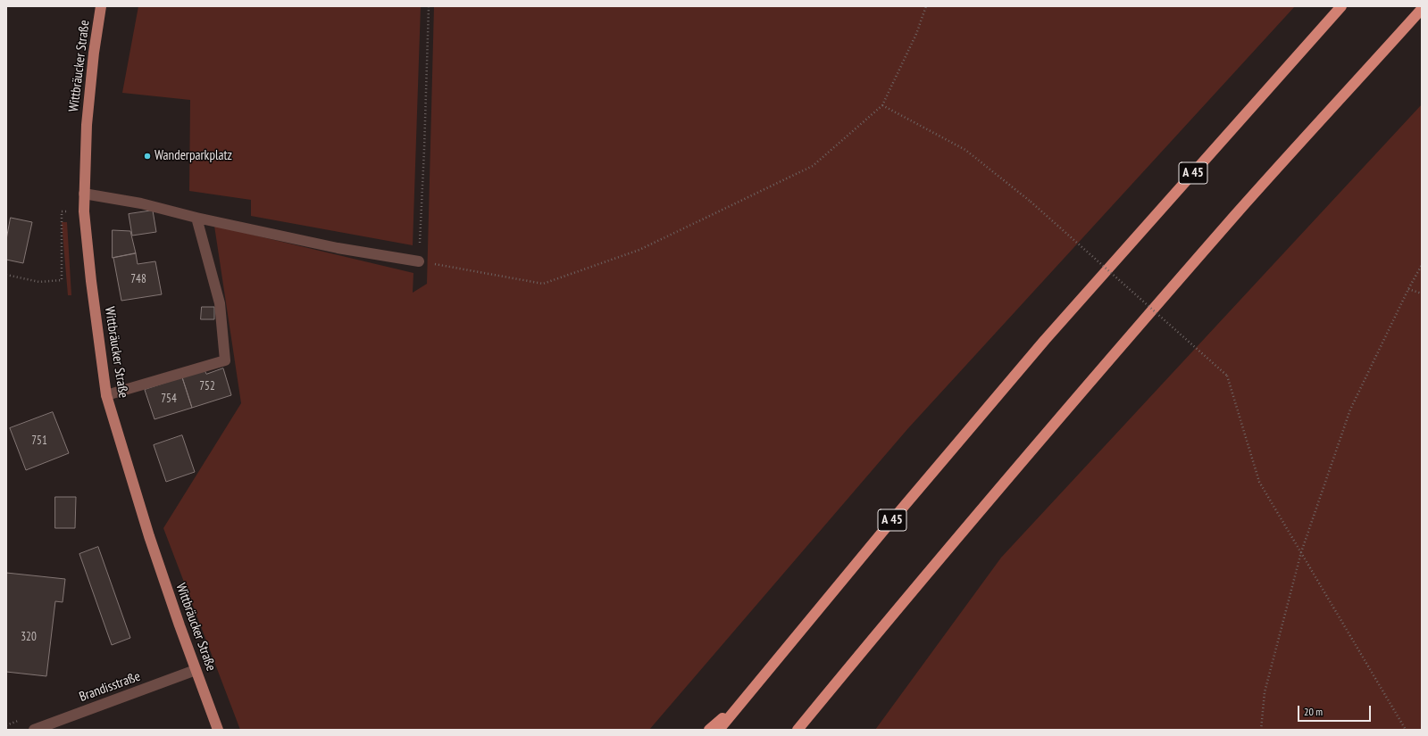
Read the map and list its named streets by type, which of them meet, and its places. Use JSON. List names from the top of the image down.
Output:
{
  "streets": {
    "highway": ["A 45"],
    "main road": ["Wittbräucker Straße"],
    "street": ["Brandisstraße"]
  },
  "crossings": [
    ["Wittbräucker Straße", "Brandisstraße"]
  ],
  "places": ["Wanderparkplatz"],
  "house_numbers": [
    "748",
    "752",
    "754",
    "751",
    "320"
  ],
  "scale_bar": "20 m"
}
